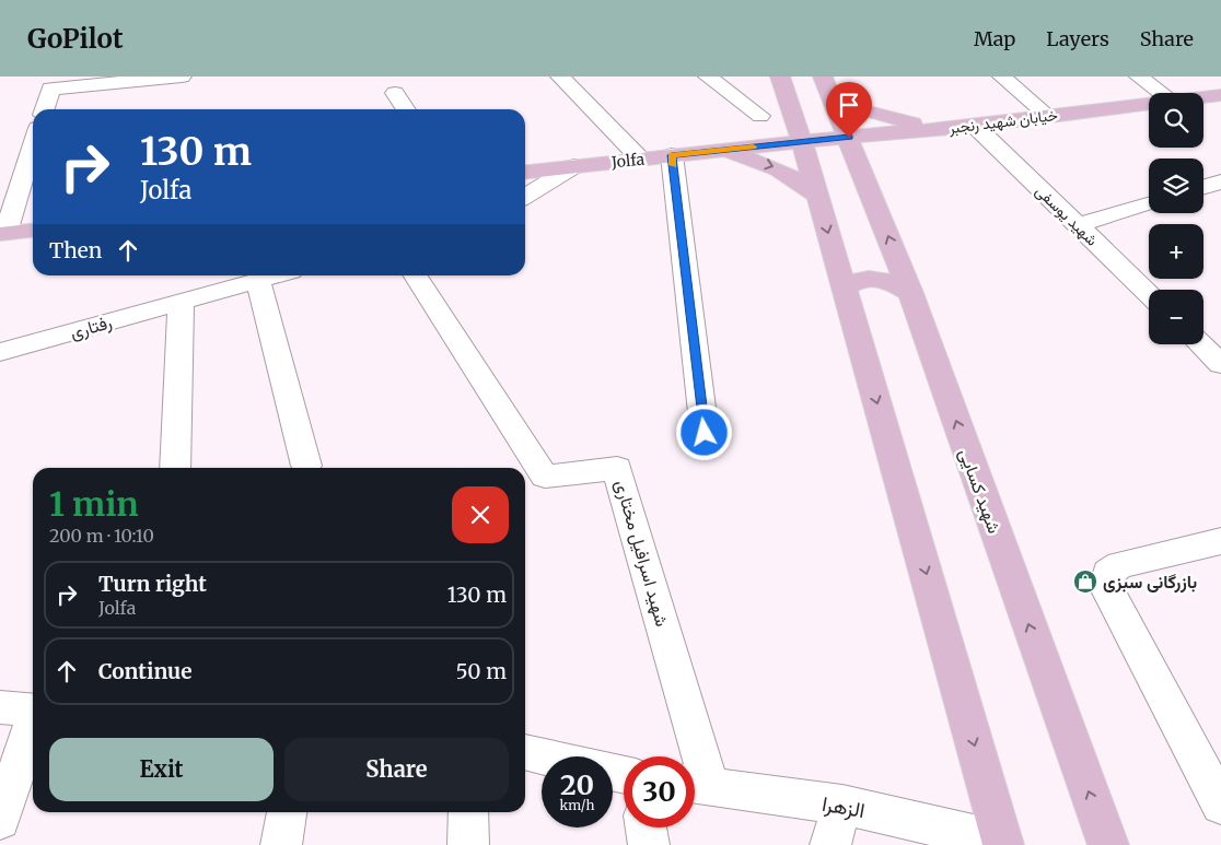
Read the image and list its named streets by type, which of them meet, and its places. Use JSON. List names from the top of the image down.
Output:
{
  "streets": {
    "main road": ["خیابان شهید رنجبر", "Jolfa", "شهید کسایی"],
    "street": [
      "شهید یوسفی",
      "رفتاری",
      "شهید اسرافیل مختاری",
      "الزهرا"
    ]
  },
  "crossings": [
    ["خیابان شهید رنجبر", "Jolfa"],
    ["خیابان شهید رنجبر", "شهید یوسفی"],
    ["خیابان شهید رنجبر", "شهید کسایی"],
    ["شهید اسرافیل مختاری", "الزهرا"]
  ],
  "places": {
    "shop": ["بازرگانی سبزی"]
  },
  "page": {
    "header": "GoPilot",
    "nav": ["Map", "Layers", "Share"],
    "map_buttons": ["+", "−"],
    "turn": ["130 m", "Jolfa"],
    "then": "Then",
    "heading": ["1 min", "200 m · 10:10"],
    "list": [
      {
        "name": "Turn right",
        "note": "Jolfa",
        "value": "130 m"
      },
      {
        "name": "Continue",
        "value": "50 m"
      }
    ],
    "buttons": ["Exit", "Share"],
    "speed": "20 km/h",
    "limit": "30"
  }
}
